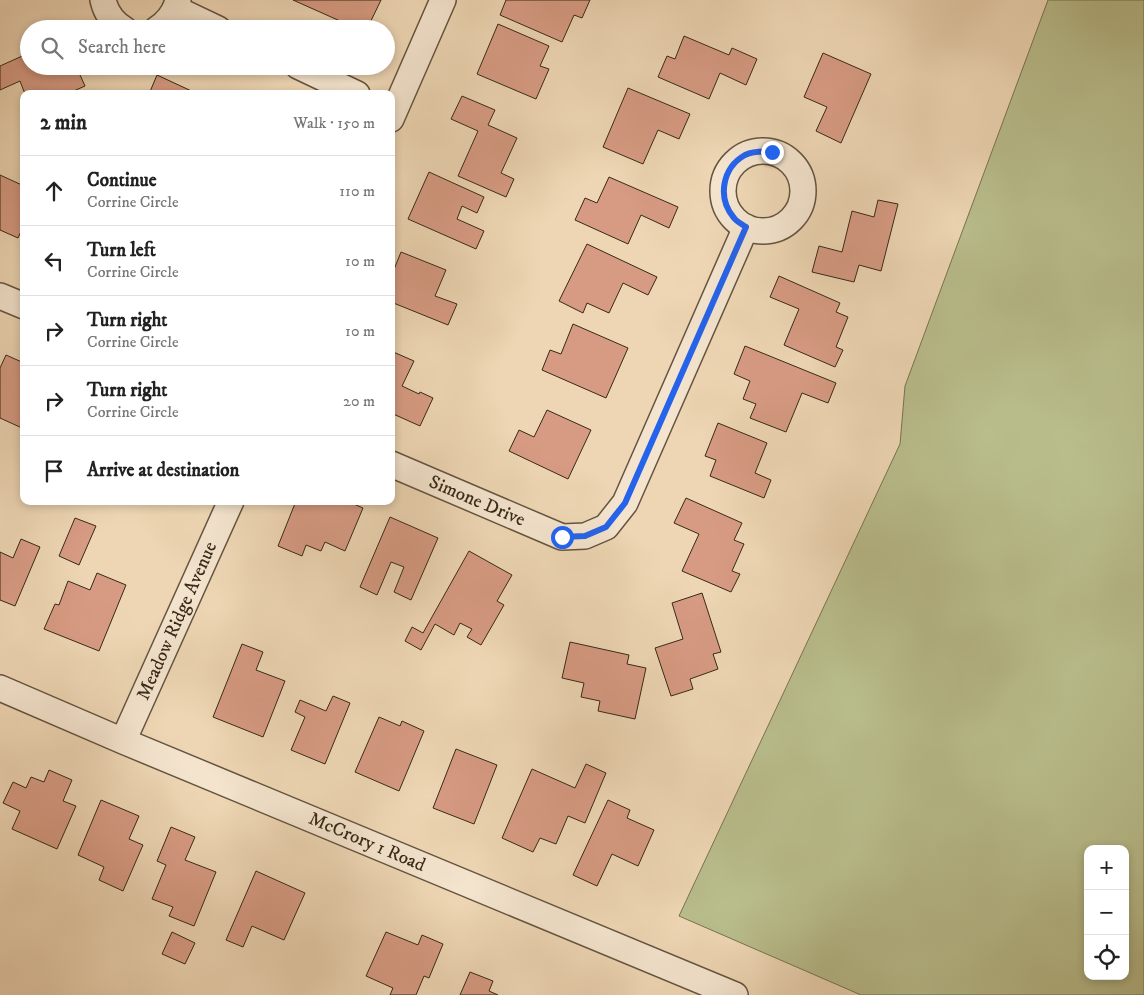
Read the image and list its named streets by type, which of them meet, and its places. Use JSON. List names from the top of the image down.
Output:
{
  "streets": {
    "street": ["Simone Drive", "Meadow Ridge Avenue", "McCrory 1 Road"]
  },
  "crossings": [
    ["Meadow Ridge Avenue", "McCrory 1 Road"]
  ],
  "page": {
    "search": "Search here",
    "heading": ["2 min", "Walk · 150 m"],
    "list": [
      ["Continue", "Corrine Circle", "110 m"],
      ["Turn left", "Corrine Circle", "10 m"],
      ["Turn right", "Corrine Circle", "10 m"],
      ["Turn right", "Corrine Circle", "20 m"],
      "Arrive at destination"
    ],
    "map_buttons": ["+", "−"]
  }
}
